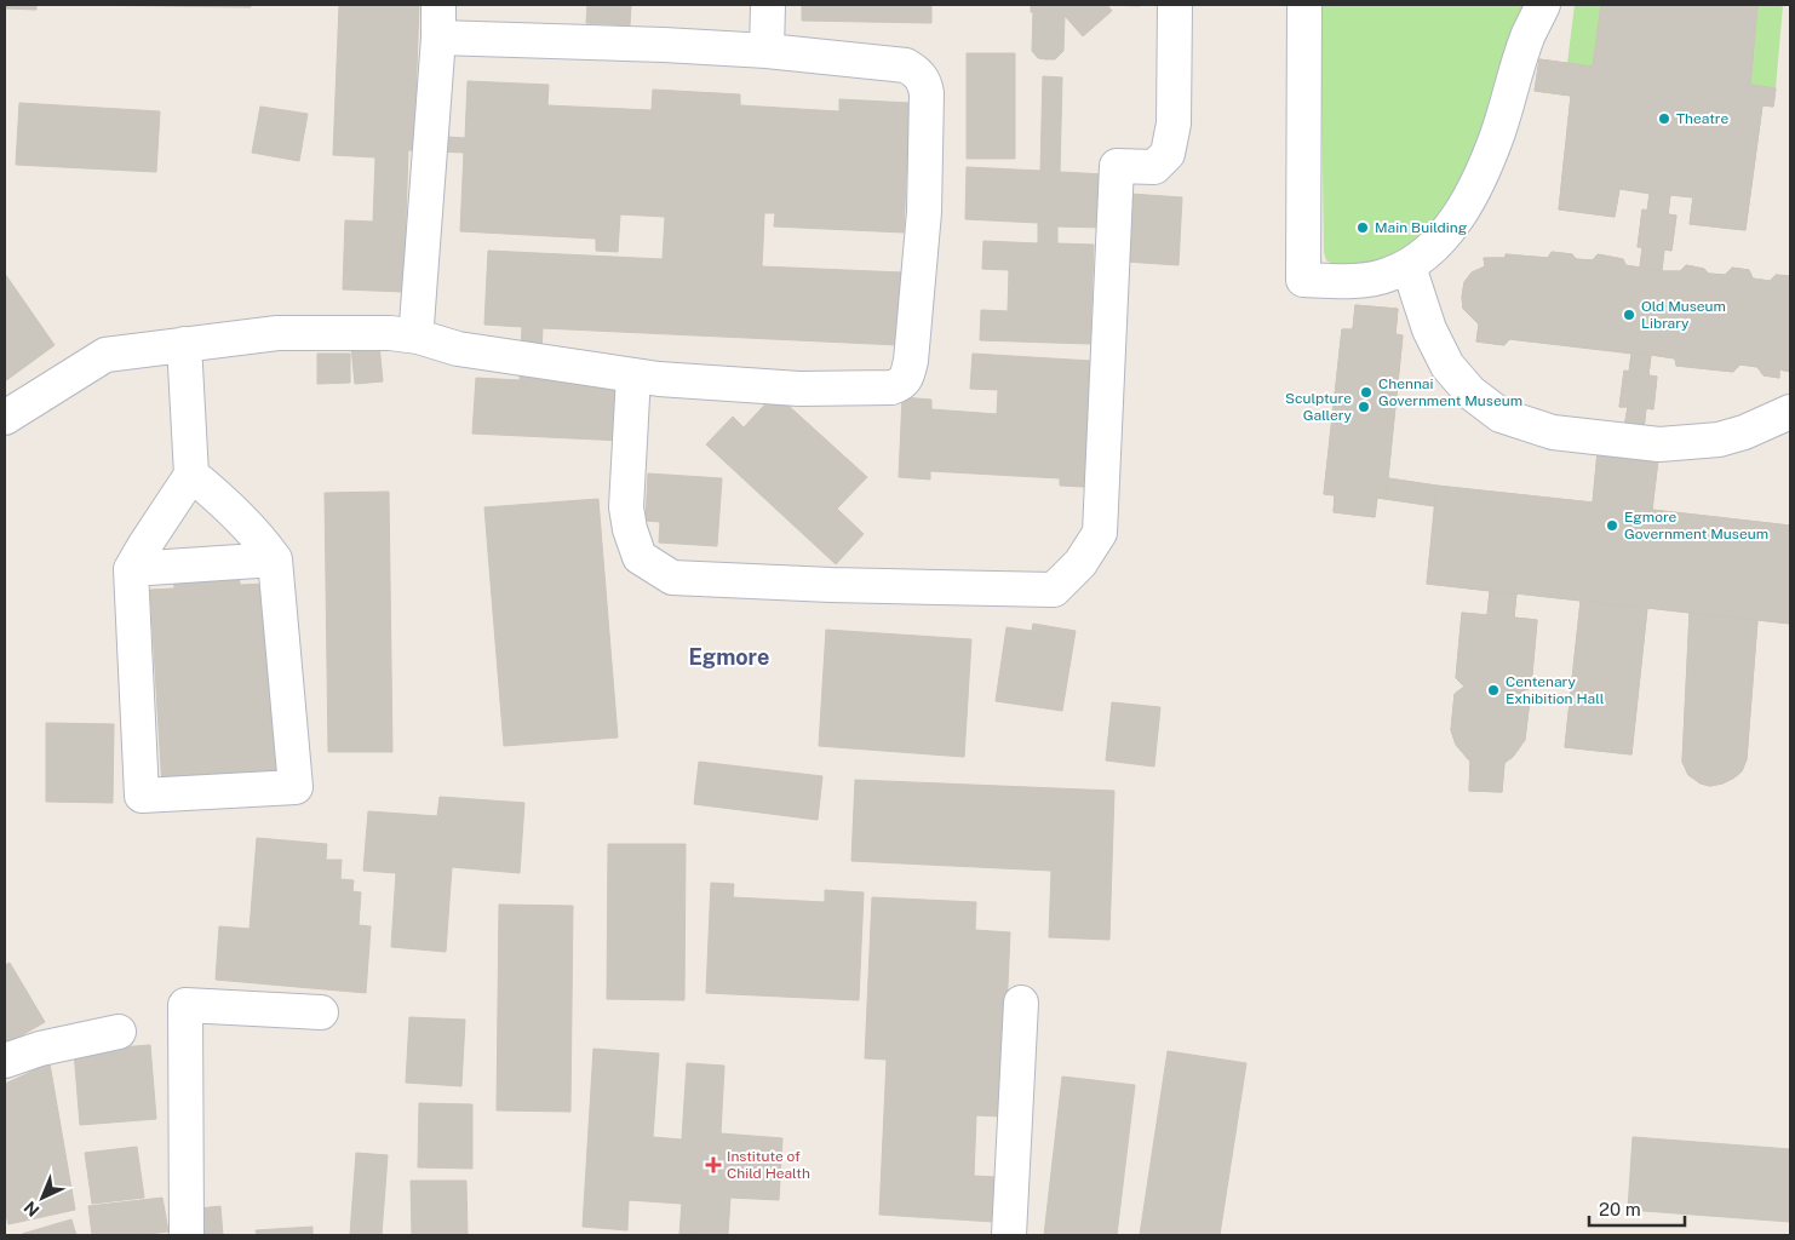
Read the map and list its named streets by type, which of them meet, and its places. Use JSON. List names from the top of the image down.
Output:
{
  "districts": ["Egmore"],
  "places": {
    "other": [
      "Theatre",
      "Main Building",
      "Old Museum Library",
      "Chennai Government Museum",
      "Sculpture Gallery",
      "Egmore Government Museum",
      "Centenary Exhibition Hall"
    ],
    "health": ["Institute of Child Health"]
  },
  "scale_bar": "20 m",
  "north": "bottom left"
}
